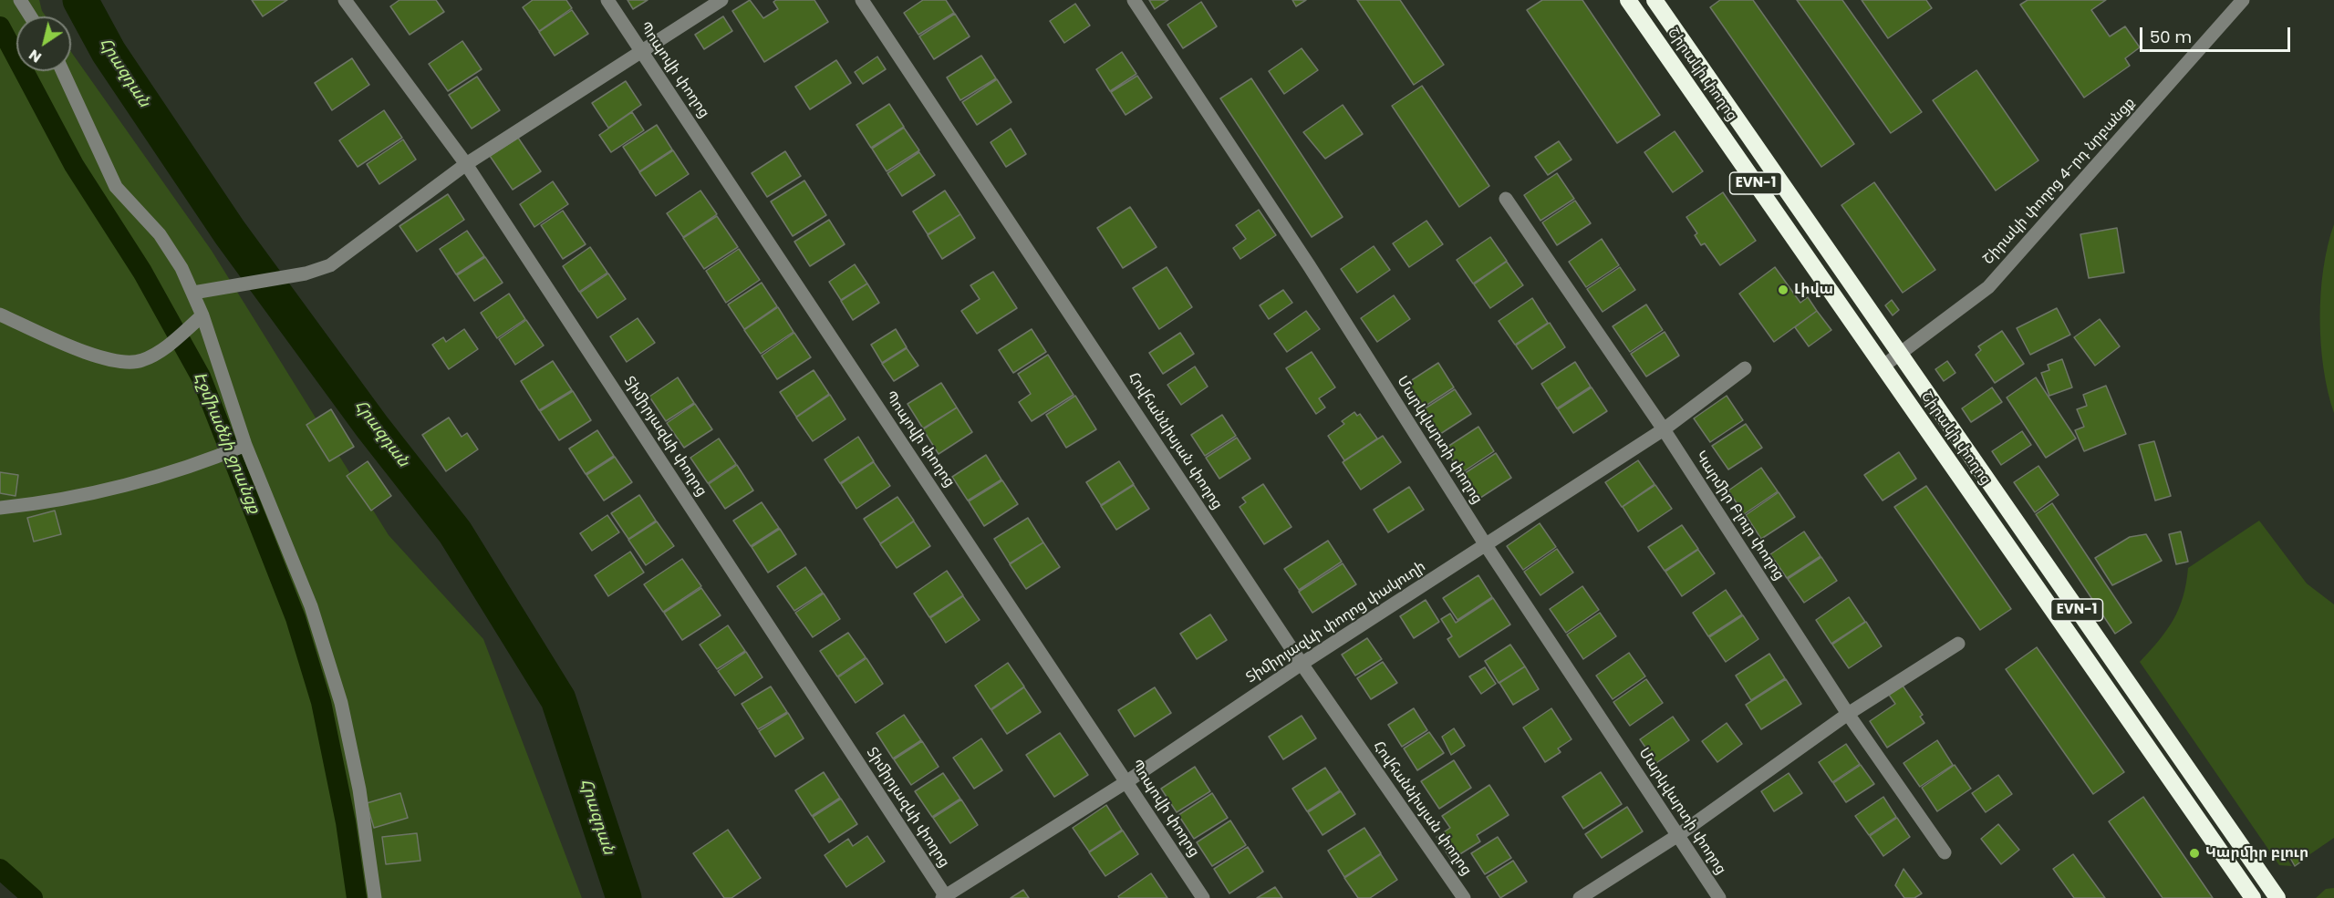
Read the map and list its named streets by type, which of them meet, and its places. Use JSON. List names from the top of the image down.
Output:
{
  "streets": {
    "highway": ["Շիրակի փողոց", "EVN-1"],
    "street": [
      "Պոպովի փողոց",
      "Շիրակի փողոց 4-րդ նրբանցք",
      "Տիմիրյազևի փողոց",
      "Մարկվարտի փողոց",
      "Հովհաննիսյան փողոց",
      "Կարմիր Բլուր փողոց",
      "Տիմիրյազևի փողոց փակուղի"
    ]
  },
  "crossings": [
    ["Պոպովի փողոց", "Տիմիրյազևի փողոց փակուղի"],
    ["Շիրակի փողոց", "Շիրակի փողոց 4-րդ նրբանցք"],
    ["Տիմիրյազևի փողոց", "Տիմիրյազևի փողոց փակուղի"],
    ["Մարկվարտի փողոց", "Տիմիրյազևի փողոց փակուղի"],
    ["Հովհաննիսյան փողոց", "Տիմիրյազևի փողոց փակուղի"],
    ["Կարմիր Բլուր փողոց", "Տիմիրյազևի փողոց փակուղի"]
  ],
  "water": ["Հրազդան", "Էջմիածնի ջրանցք"],
  "places": ["Լիվա", "Կարմիր բլուր"],
  "scale_bar": "50 m",
  "north": "bottom left"
}
